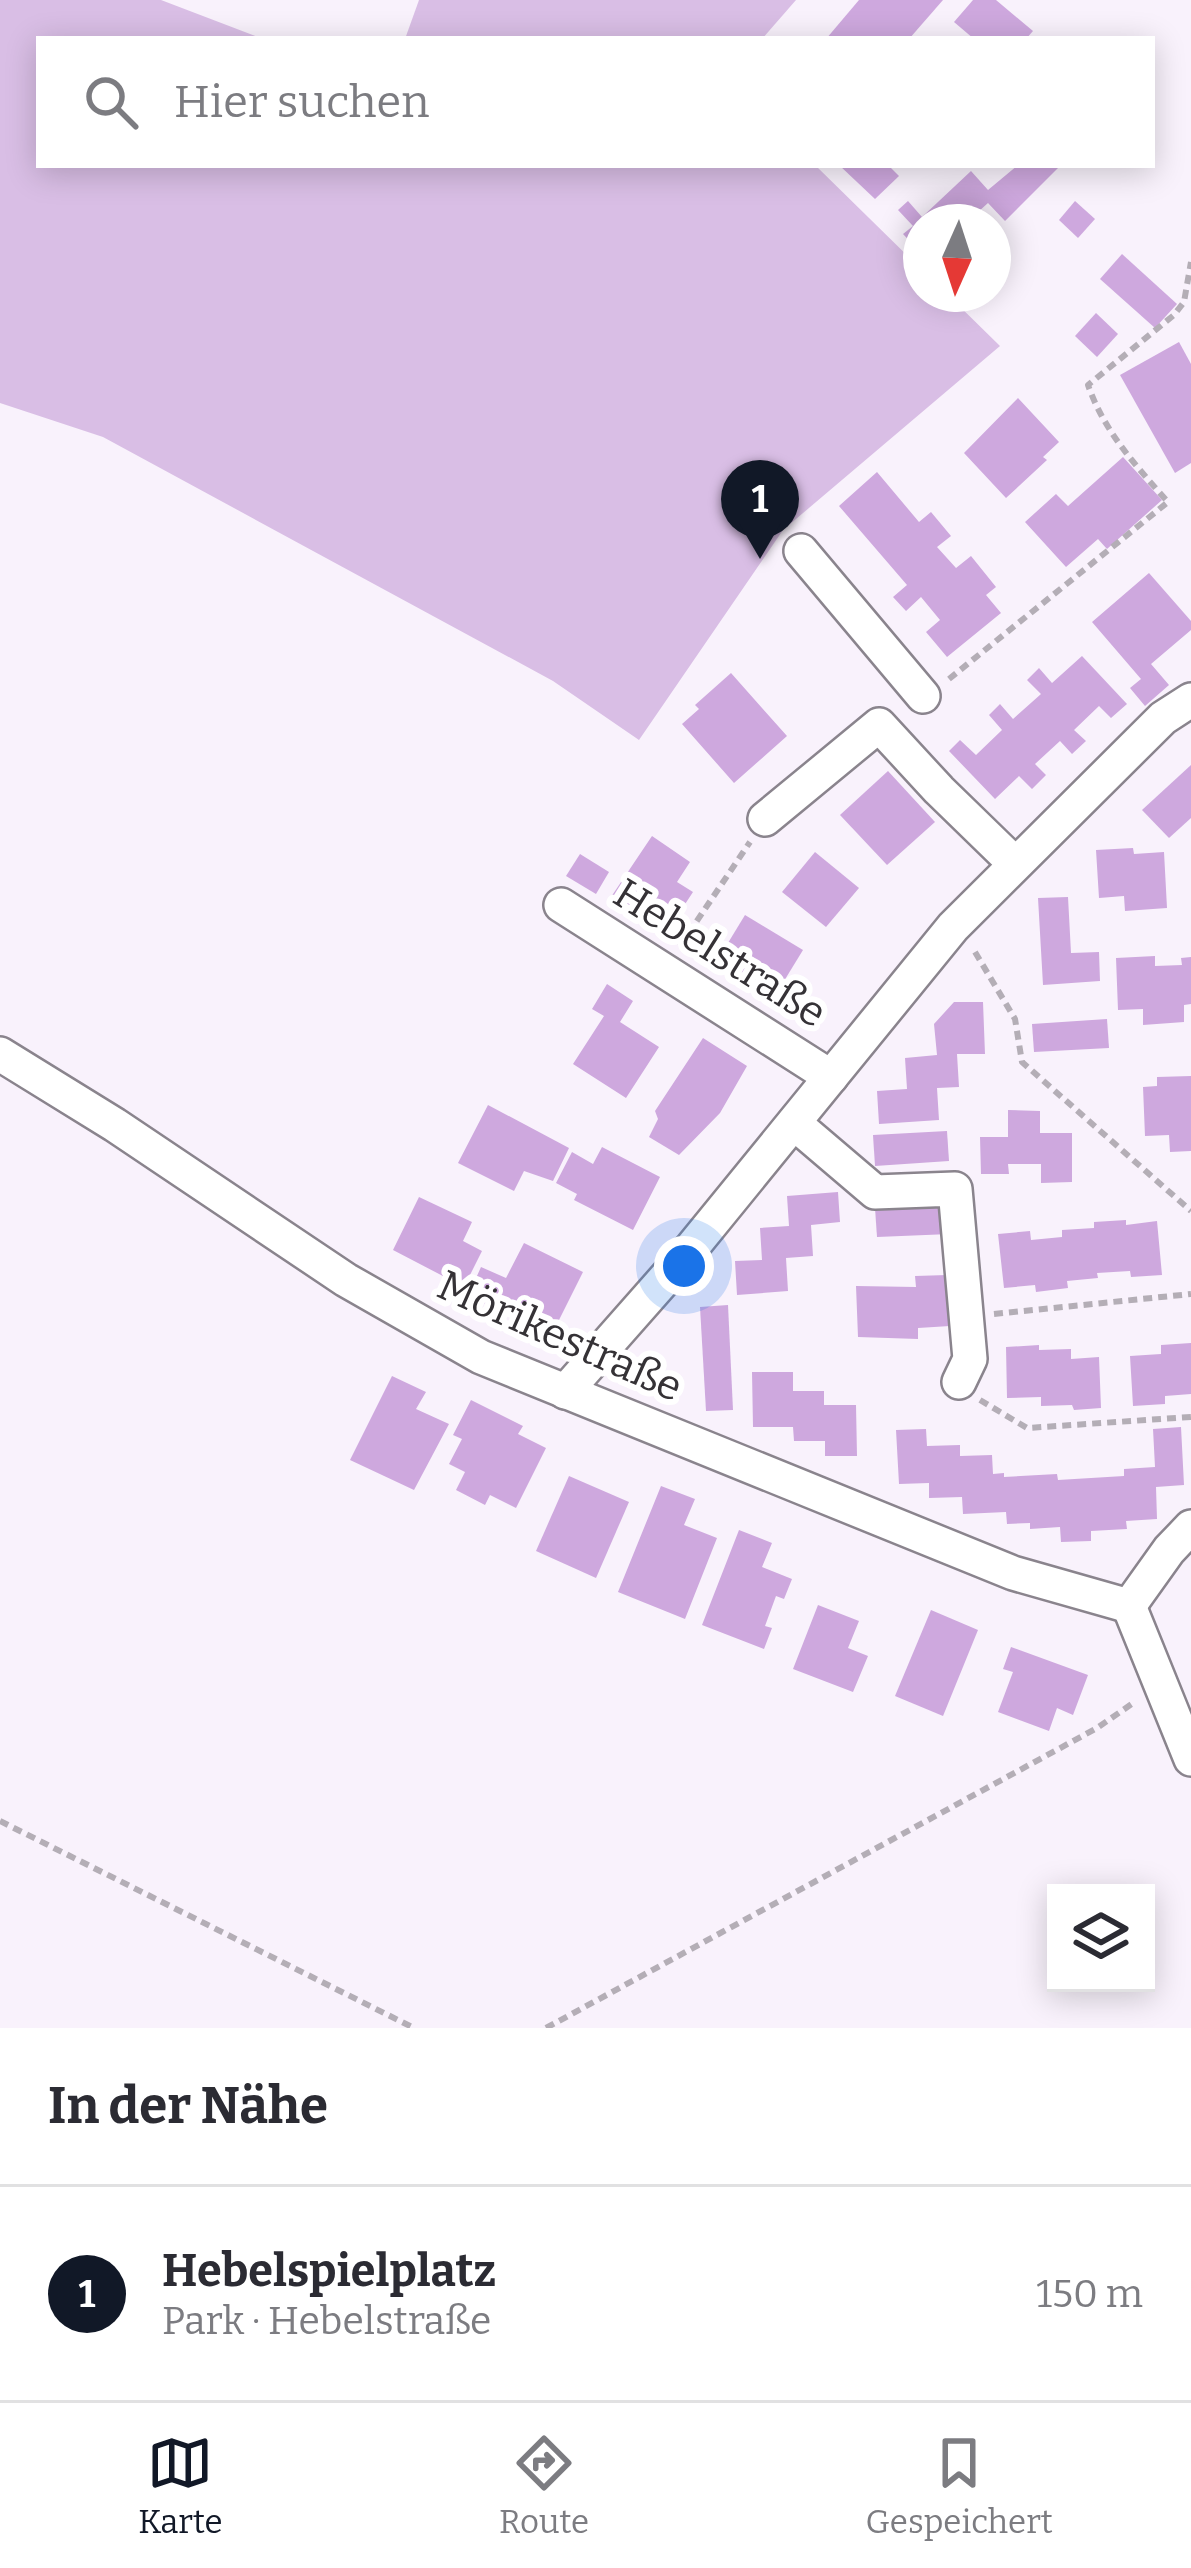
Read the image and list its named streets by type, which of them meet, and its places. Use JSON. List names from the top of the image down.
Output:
{
  "streets": {
    "street": ["Hebelstraße", "Mörikestraße"]
  },
  "crossings": [
    ["Hebelstraße", "Mörikestraße"]
  ],
  "north": "bottom",
  "page": {
    "search": "Hier suchen",
    "pins": "1",
    "heading": "In der Nähe",
    "list": [
      {
        "mark": "1",
        "name": "Hebelspielplatz",
        "note": "Park · Hebelstraße",
        "value": "150 m"
      }
    ],
    "nav": ["Karte", "Route", "Gespeichert"]
  }
}
